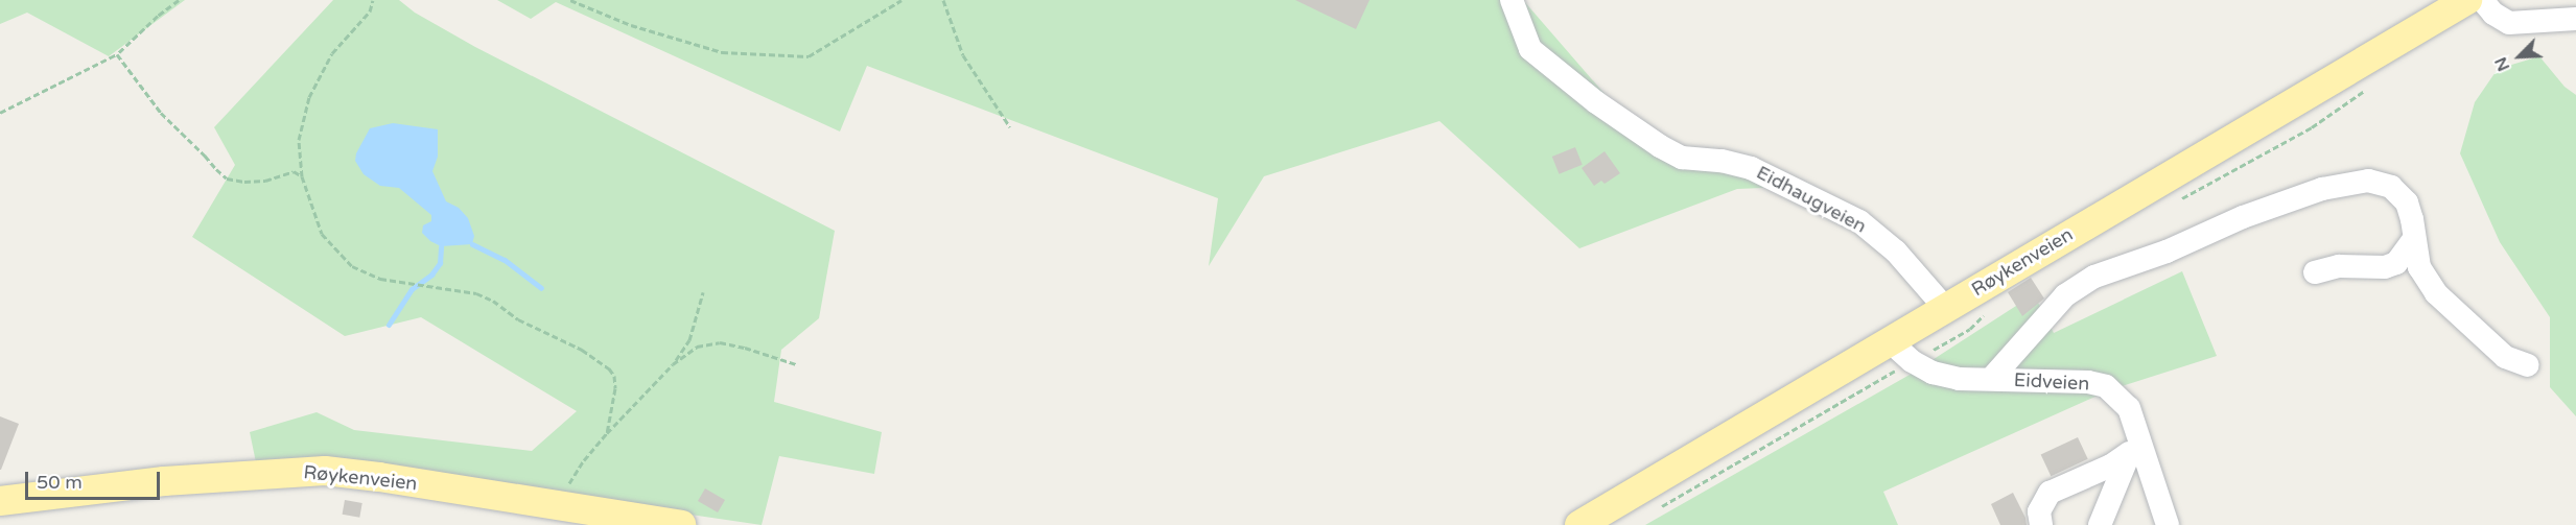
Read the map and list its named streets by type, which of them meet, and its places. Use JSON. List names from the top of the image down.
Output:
{
  "streets": {
    "main road": ["Røykenveien"],
    "street": ["Eidhaugveien", "Eidveien"]
  },
  "crossings": [
    ["Eidhaugveien", "Røykenveien"],
    ["Røykenveien", "Eidveien"]
  ],
  "scale_bar": "50 m",
  "north": "bottom left"
}
